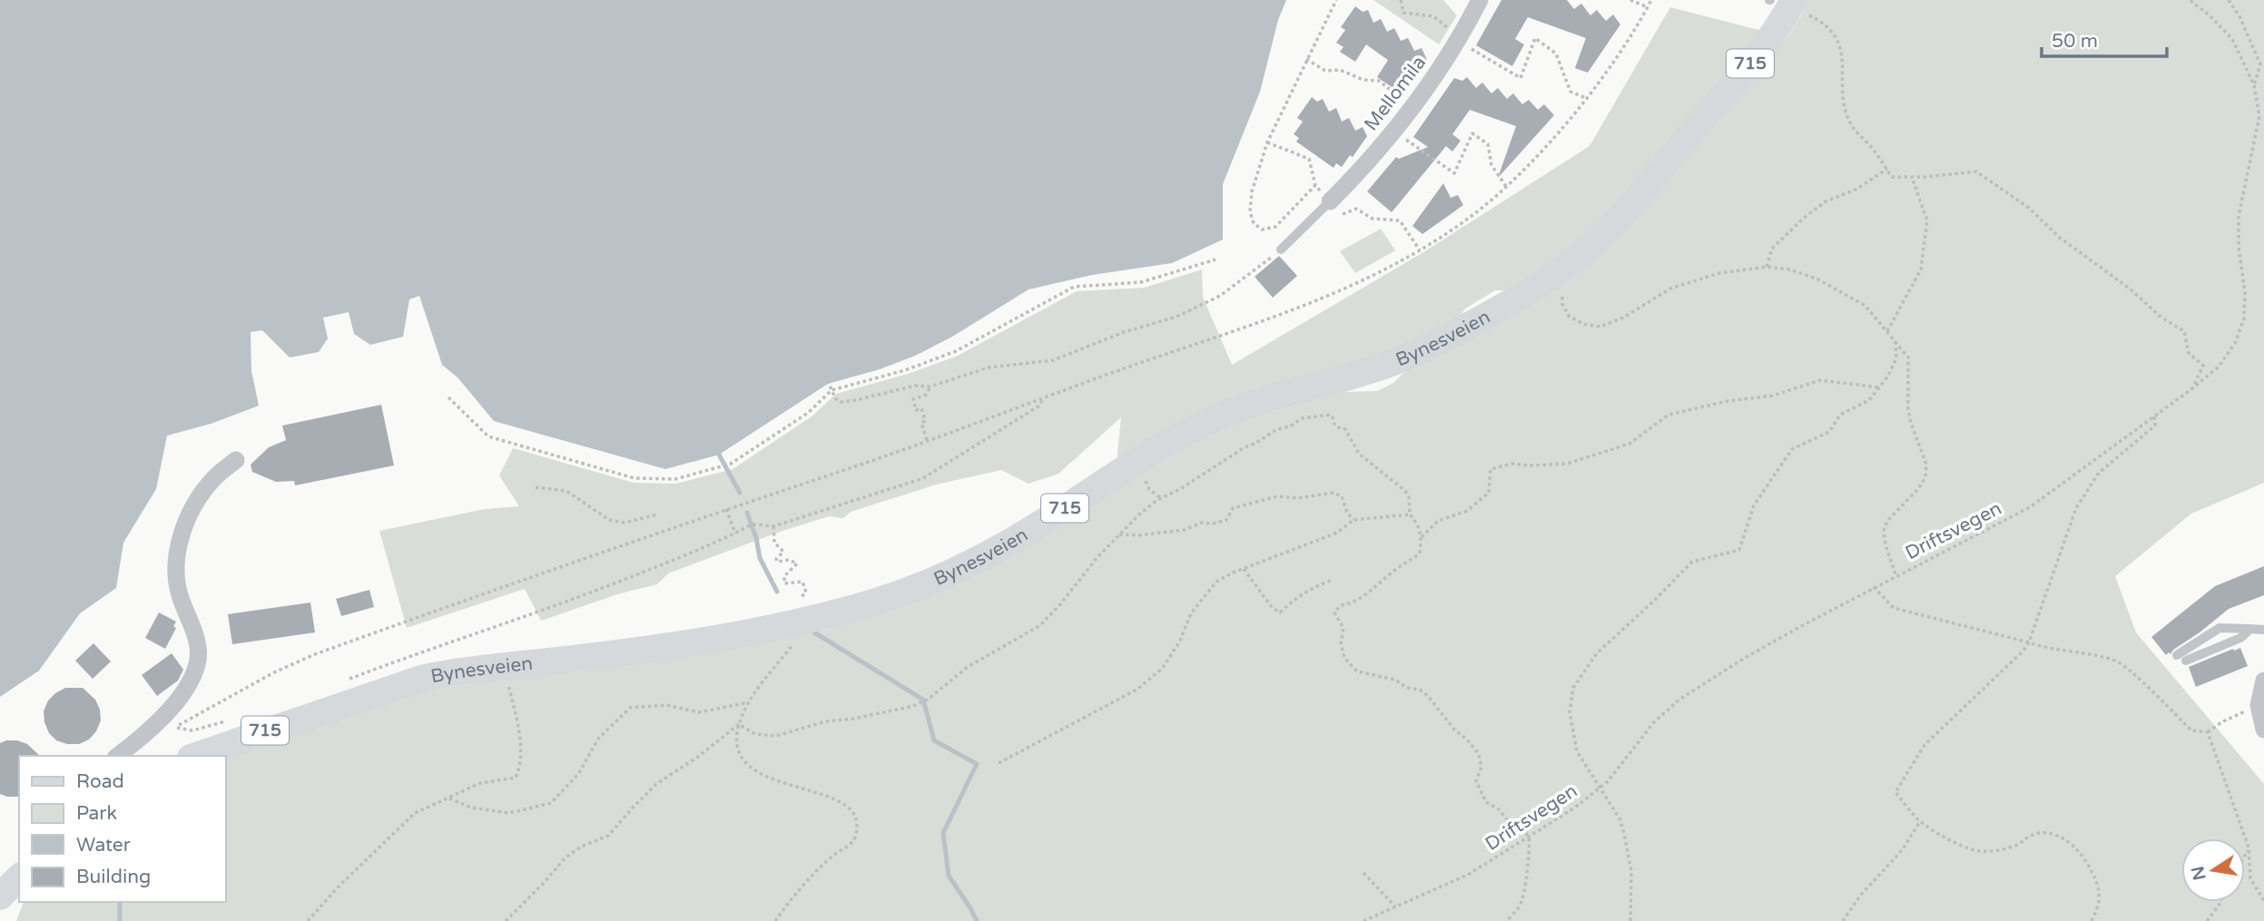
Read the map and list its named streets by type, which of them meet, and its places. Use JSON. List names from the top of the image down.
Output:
{
  "streets": {
    "main road": ["715", "Bynesveien"],
    "street": ["Mellomila"],
    "path": ["Driftsvegen"]
  },
  "legend": [
    "Road",
    "Park",
    "Water",
    "Building"
  ],
  "scale_bar": "50 m",
  "north": "left"
}
